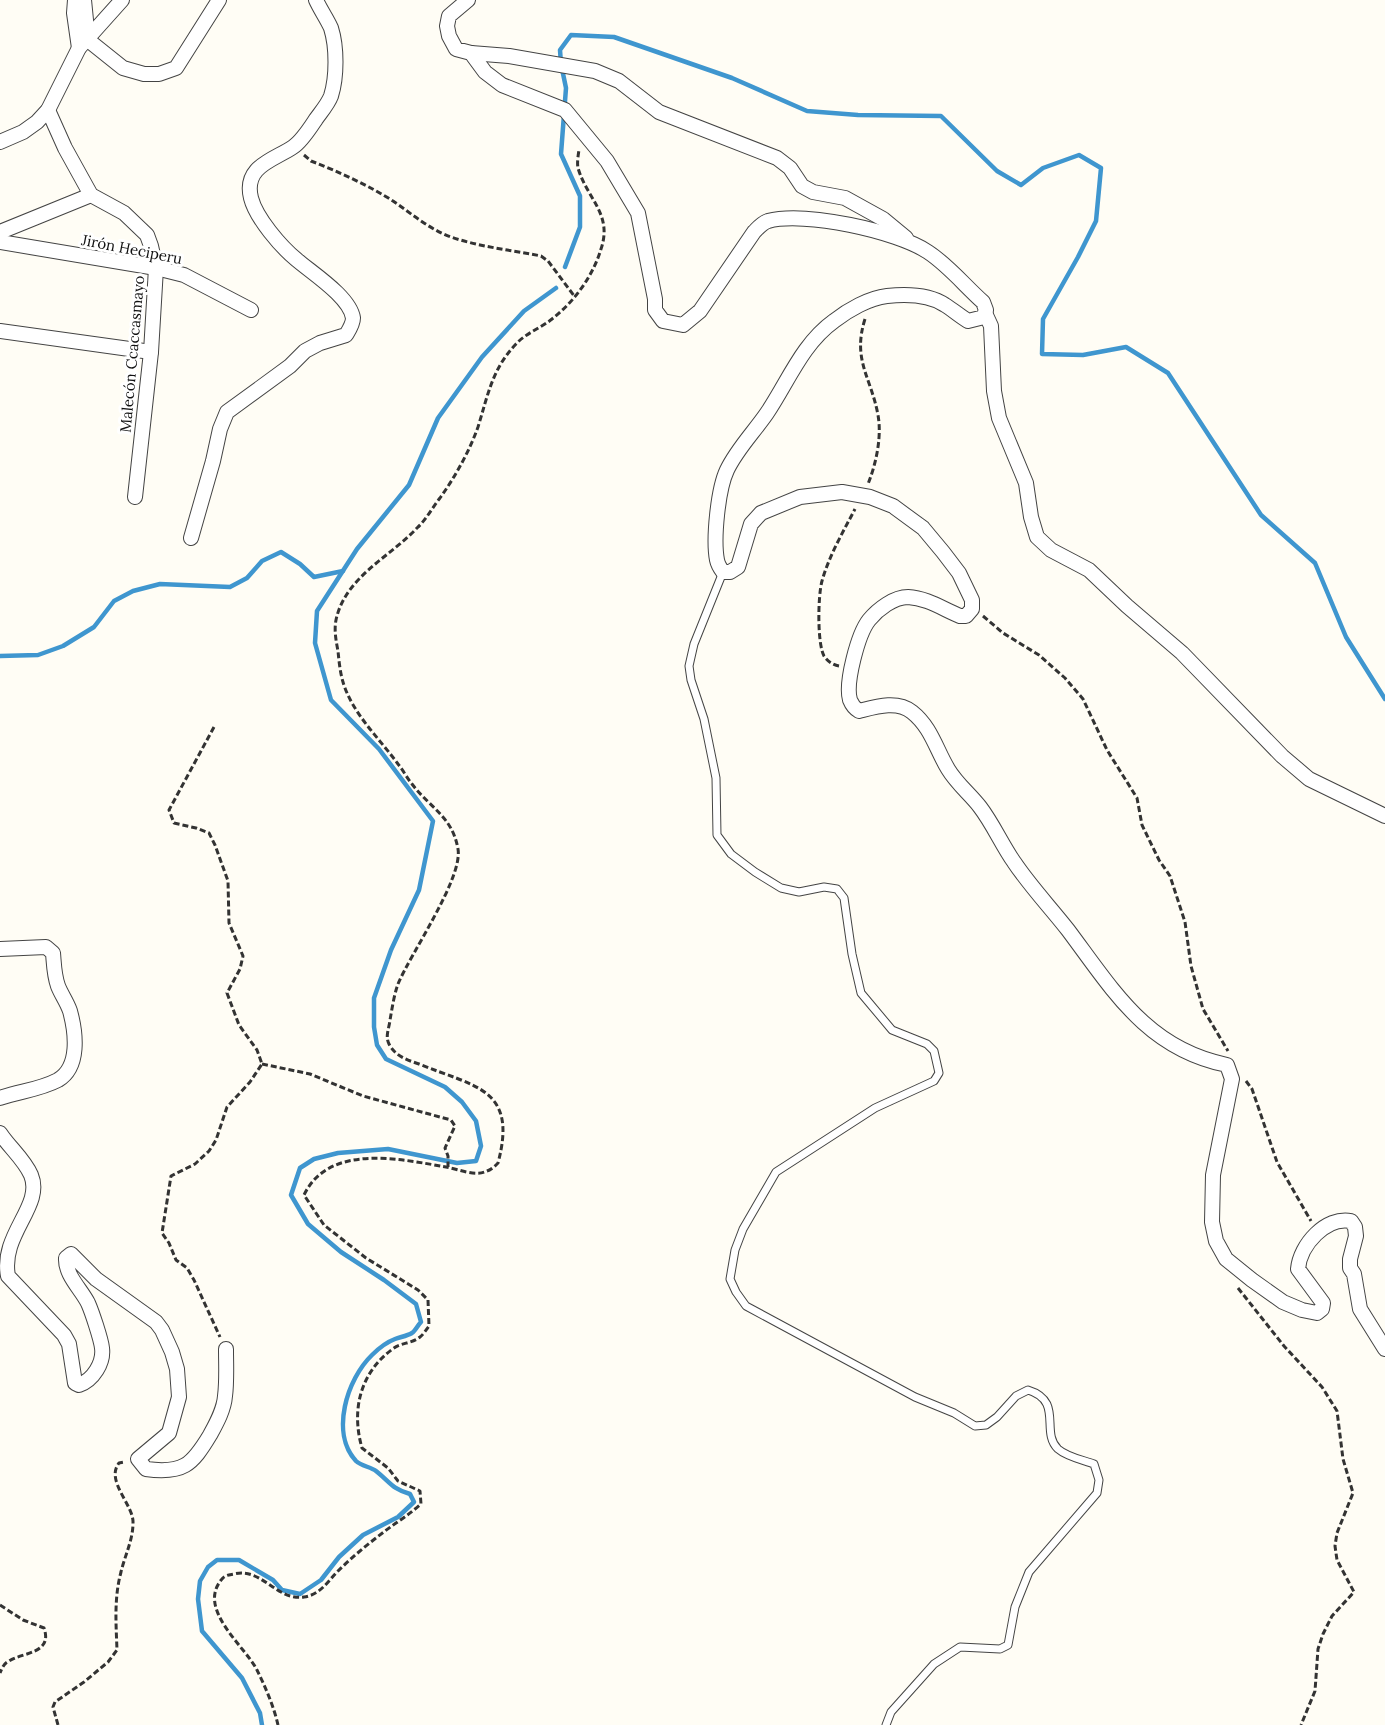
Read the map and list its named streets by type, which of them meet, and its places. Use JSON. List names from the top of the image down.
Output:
{
  "streets": {
    "street": ["Jirón Heciperu", "Malecón Ccaccasmayo"]
  },
  "crossings": [
    ["Jirón Heciperu", "Malecón Ccaccasmayo"]
  ]
}
